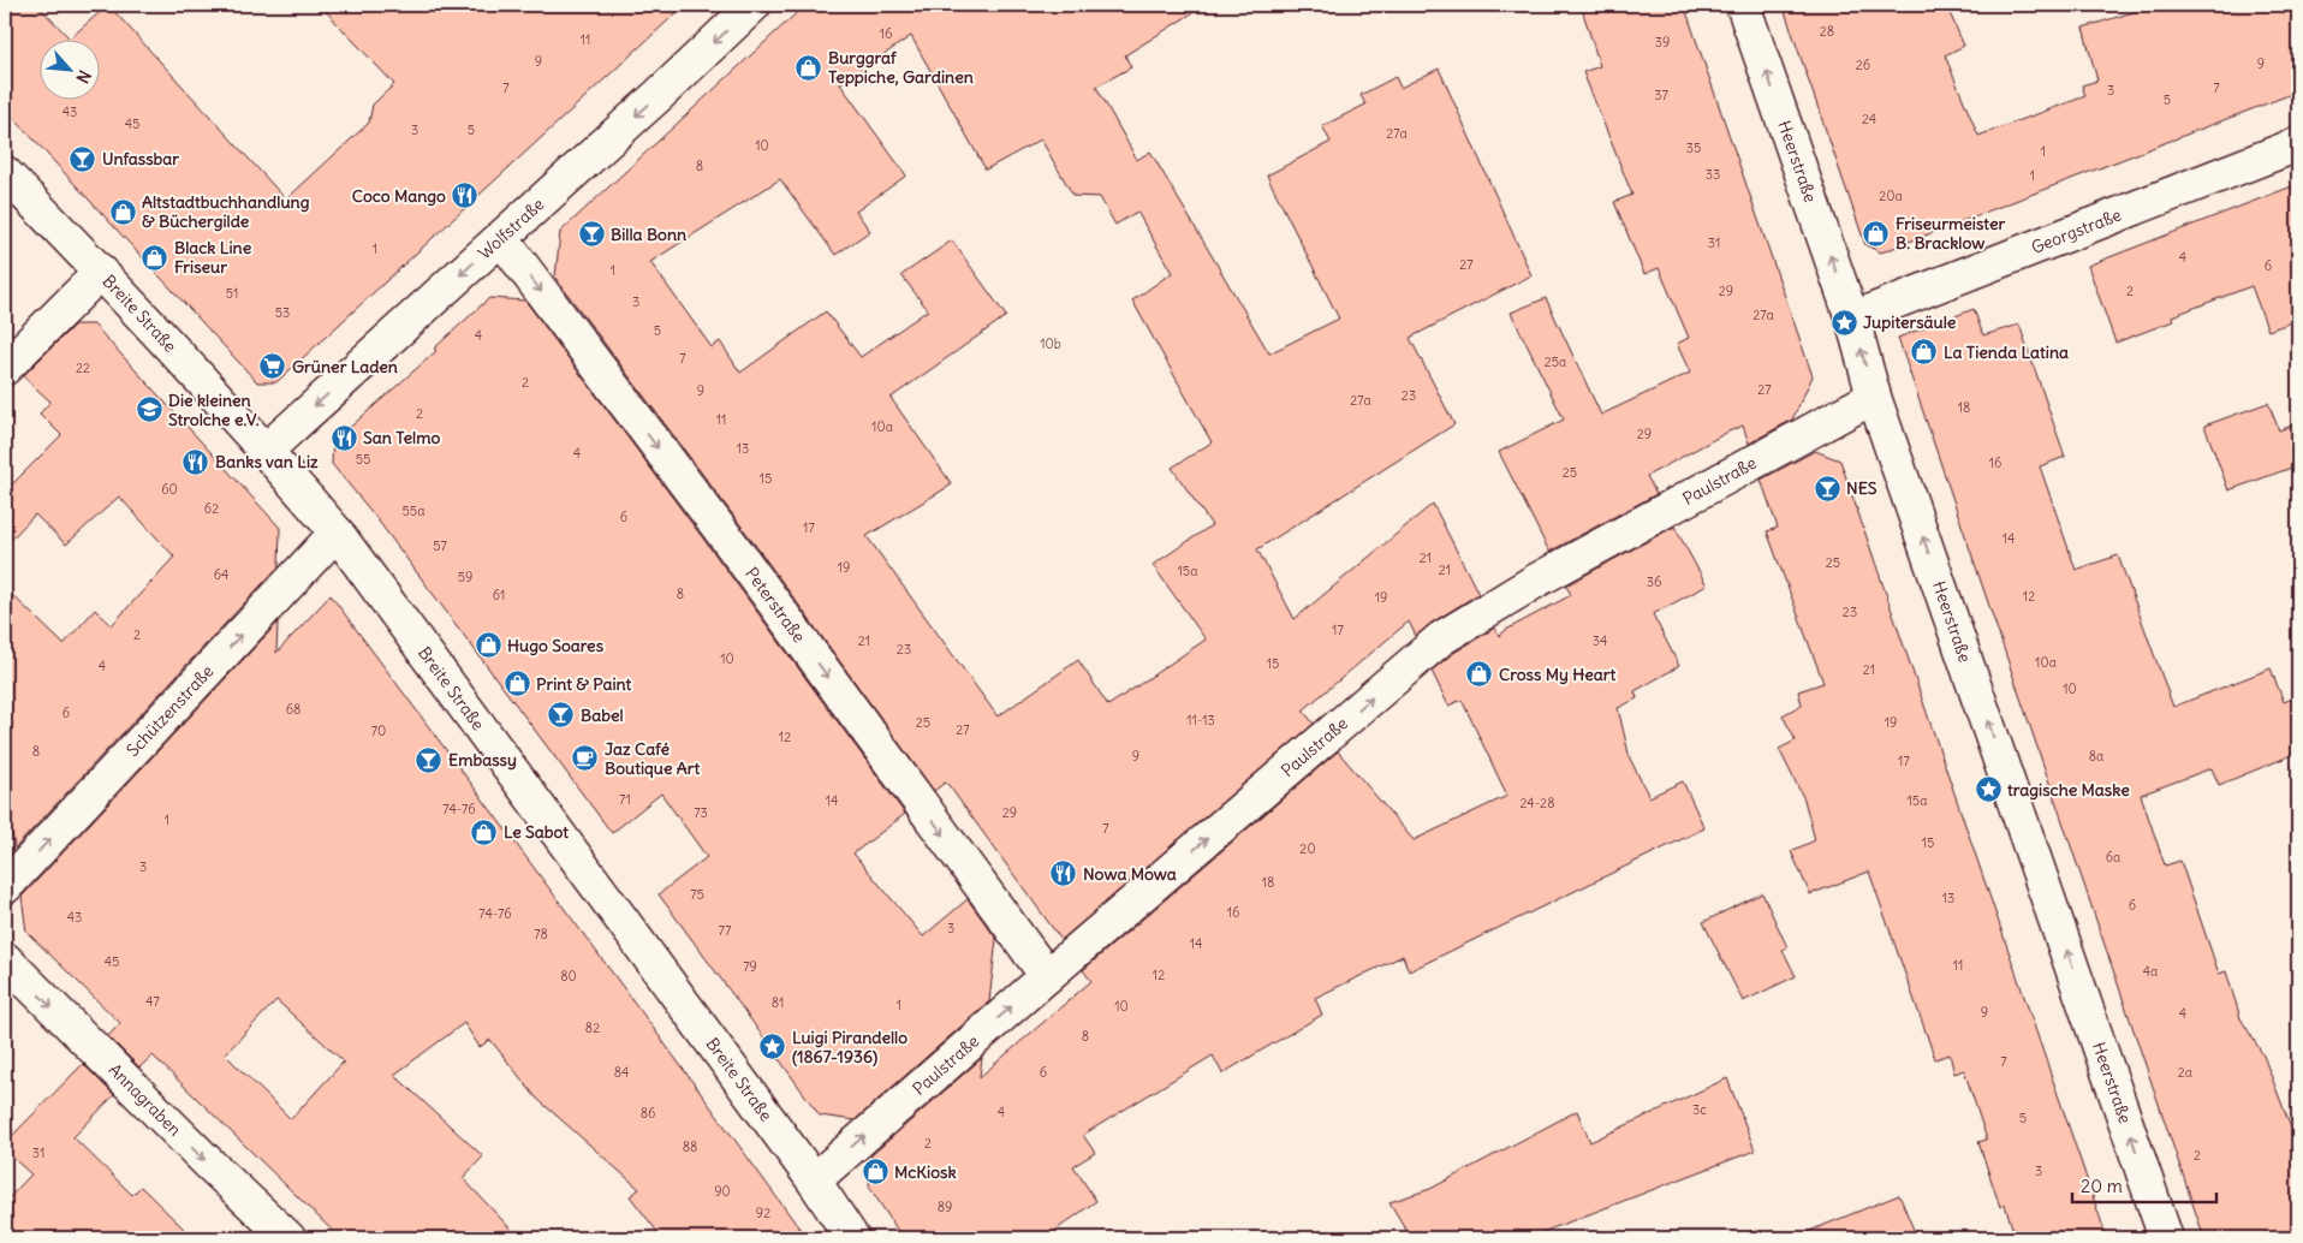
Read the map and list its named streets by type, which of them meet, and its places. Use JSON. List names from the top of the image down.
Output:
{
  "streets": {
    "street": [
      "Heerstraße",
      "Wolfstraße",
      "Georgstraße",
      "Breite Straße",
      "Paulstraße",
      "Peterstraße",
      "Schützenstraße",
      "Annagraben"
    ]
  },
  "crossings": [
    ["Heerstraße", "Georgstraße"],
    ["Heerstraße", "Paulstraße"],
    ["Wolfstraße", "Breite Straße"],
    ["Wolfstraße", "Peterstraße"],
    ["Breite Straße", "Paulstraße"],
    ["Breite Straße", "Schützenstraße"],
    ["Paulstraße", "Peterstraße"]
  ],
  "one_way": [
    "Heerstraße",
    "Wolfstraße",
    "Paulstraße",
    "Peterstraße",
    "Schützenstraße",
    "Annagraben"
  ],
  "places": {
    "shop": [
      "Burggraf Teppiche, Gardinen",
      "Altstadtbuchhandlung & Büchergilde",
      "Friseurmeister B. Bracklow",
      "Black Line Friseur",
      "La Tienda Latina",
      "Hugo Soares",
      "Cross My Heart",
      "Print & Paint",
      "Le Sabot",
      "McKiosk"
    ],
    "bar": [
      "Unfassbar",
      "Billa Bonn",
      "NES",
      "Babel",
      "Embassy"
    ],
    "restaurant": [
      "Coco Mango",
      "San Telmo",
      "Banks van Liz",
      "Nowa Mowa"
    ],
    "place": ["Jupitersäule", "tragische Maske", "Luigi Pirandello (1867-1936)"],
    "supermarket": ["Grüner Laden"],
    "school or university": ["Die kleinen Strolche e.V."],
    "cafe": ["Jaz Café Boutique Art"]
  },
  "house_numbers": [
    "28",
    "16",
    "11",
    "39",
    "9",
    "9",
    "26",
    "7",
    "7",
    "3",
    "37",
    "5",
    "43",
    "24",
    "45",
    "3",
    "5",
    "27a",
    "10",
    "35",
    "1",
    "8",
    "33",
    "1",
    "20a",
    "31",
    "1",
    "4",
    "27",
    "6",
    "1",
    "29",
    "2",
    "51",
    "3",
    "53",
    "27a",
    "5",
    "4",
    "10b",
    "7",
    "25a",
    "22",
    "2",
    "27",
    "9",
    "23",
    "27a",
    "18",
    "2",
    "11",
    "10a",
    "29",
    "13",
    "4",
    "55",
    "16",
    "25",
    "15",
    "60",
    "62",
    "55a",
    "6",
    "17",
    "14",
    "57",
    "21",
    "25",
    "19",
    "21",
    "15a",
    "64",
    "59",
    "36",
    "8",
    "61",
    "12",
    "19",
    "23",
    "17",
    "2",
    "21",
    "34",
    "23",
    "10",
    "10a",
    "15",
    "4",
    "21",
    "10",
    "68",
    "6",
    "11-13",
    "25",
    "19",
    "27",
    "70",
    "12",
    "8",
    "9",
    "8a",
    "17",
    "71",
    "14",
    "15a",
    "24-28",
    "74-76",
    "73",
    "29",
    "1",
    "7",
    "15",
    "20",
    "6a",
    "3",
    "18",
    "75",
    "13",
    "6",
    "16",
    "74-76",
    "43",
    "3",
    "77",
    "78",
    "14",
    "45",
    "11",
    "79",
    "4a",
    "12",
    "80",
    "47",
    "81",
    "1",
    "10",
    "9",
    "4",
    "82",
    "8",
    "7",
    "84",
    "6",
    "2a",
    "3c",
    "4",
    "86",
    "5",
    "2",
    "88",
    "31",
    "2",
    "3",
    "90",
    "89",
    "92"
  ],
  "scale_bar": "20 m",
  "north": "bottom right"
}
